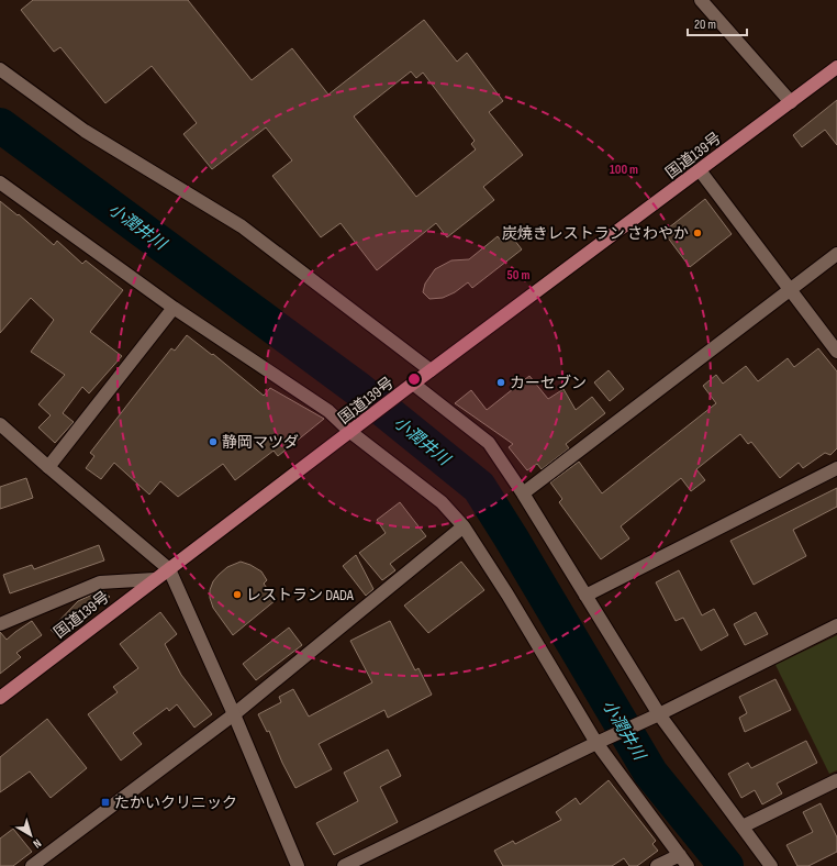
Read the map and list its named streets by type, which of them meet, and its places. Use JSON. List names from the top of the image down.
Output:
{
  "streets": {
    "highway": ["国道139号"]
  },
  "water": ["小潤井川"],
  "places": {
    "other": [
      "炭焼きレストラン さわやか",
      "カーセブン",
      "静岡マツダ",
      "レストラン DADA"
    ],
    "transit": ["たかいクリニック"]
  },
  "scale_bar": "20 m",
  "north": "bottom right",
  "rings": ["100 m", "50 m"]
}
